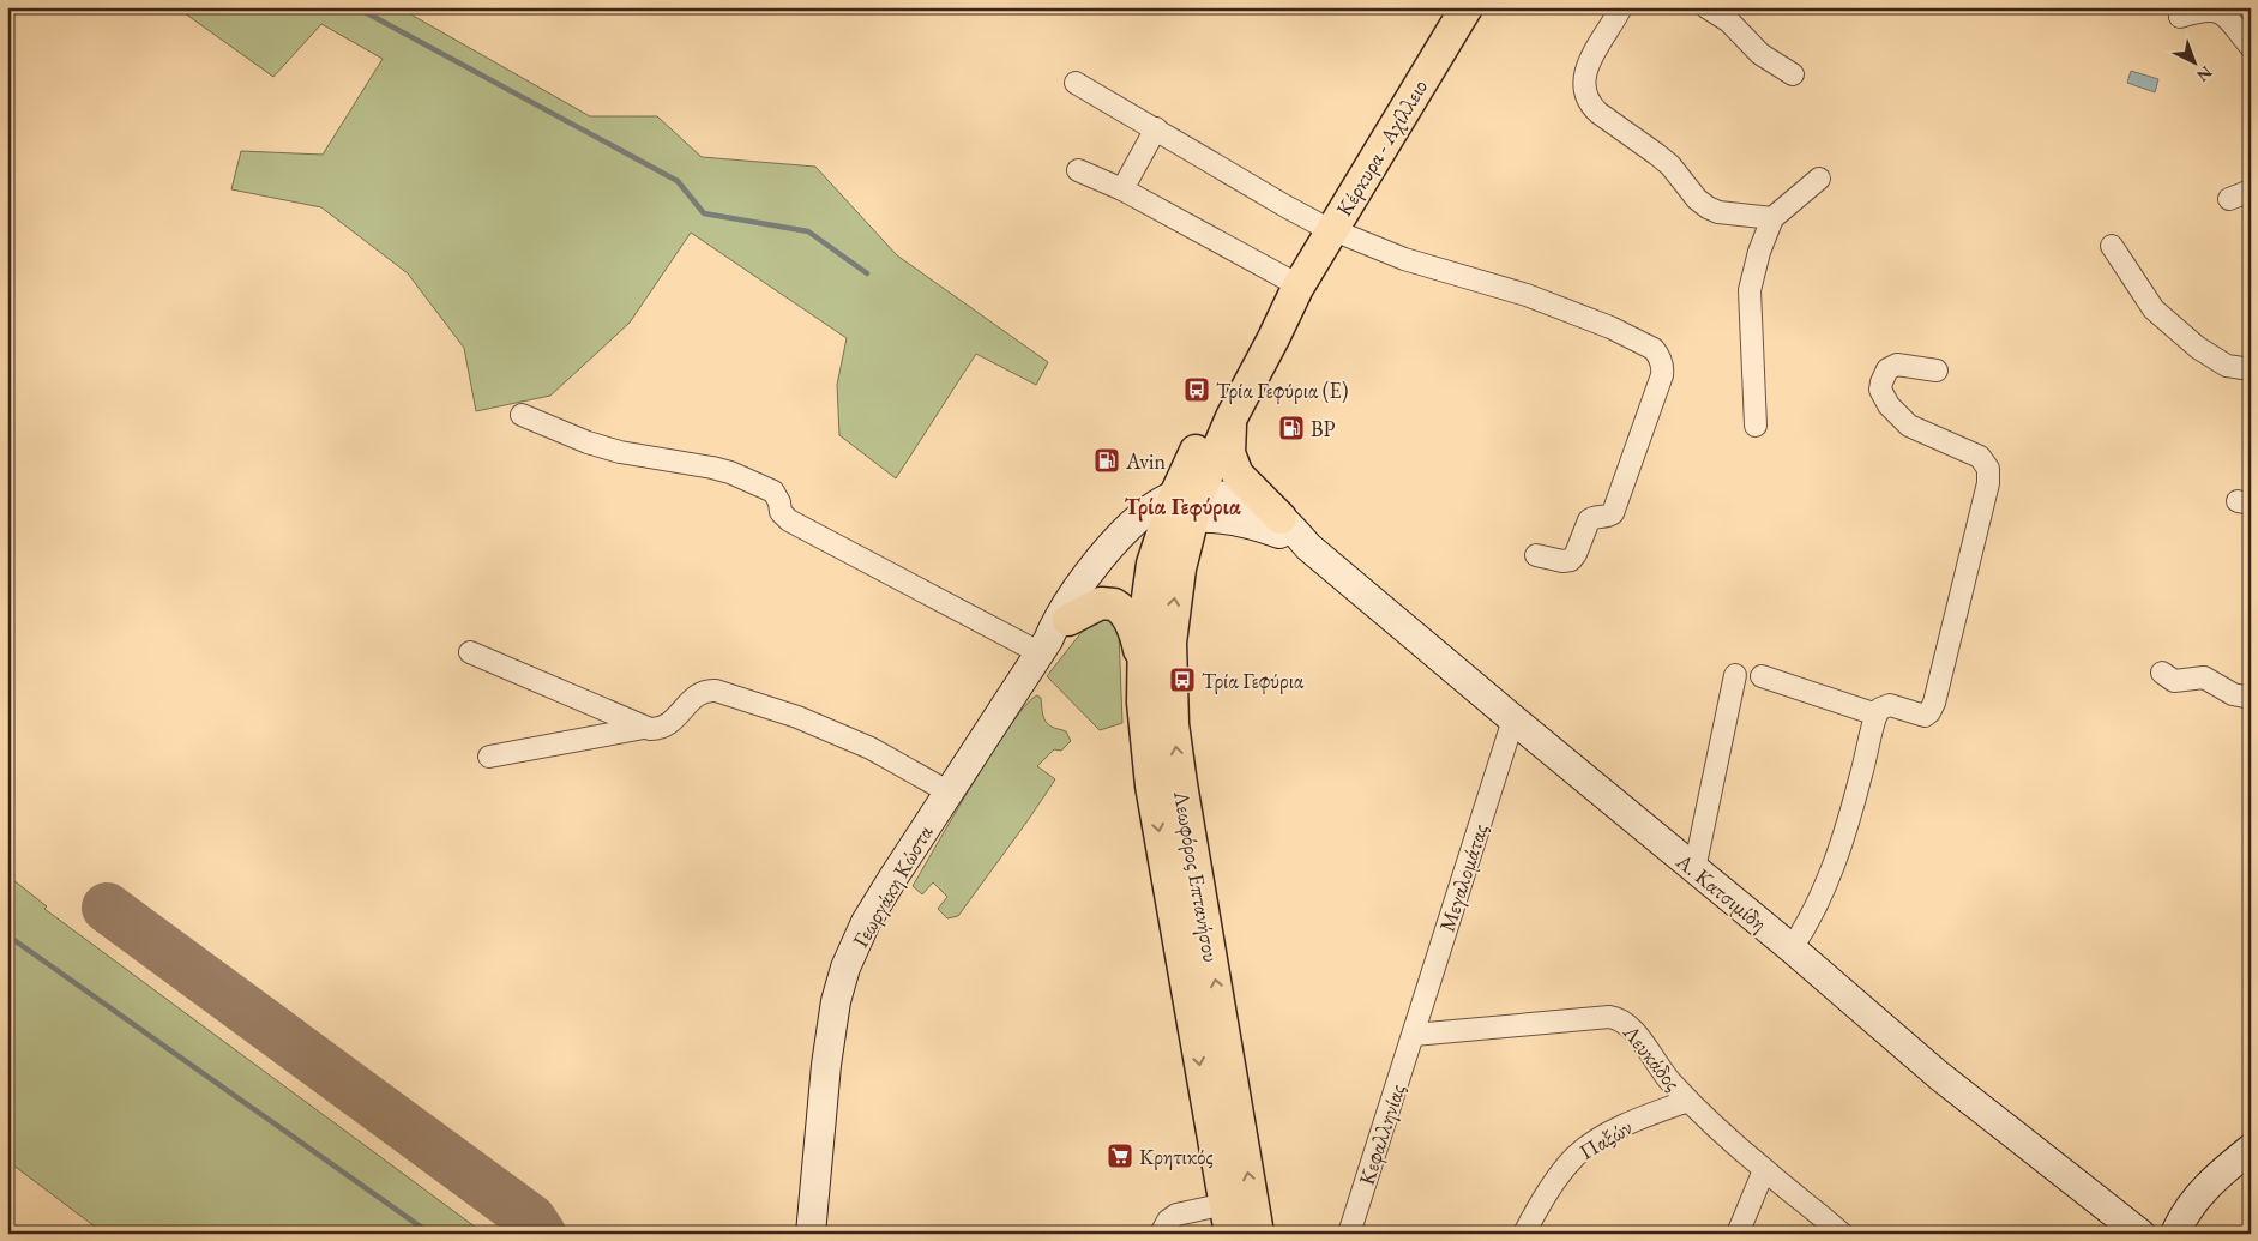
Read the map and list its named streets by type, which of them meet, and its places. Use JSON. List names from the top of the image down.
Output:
{
  "streets": {
    "main road": [
      "Κέρκυρα - Αχίλλειο",
      "Λεωφόρος Επτανήσου",
      "Γεωργάκη Κώστα",
      "Α. Κατσιμίδη"
    ],
    "street": [
      "Μεγαλομάτας",
      "Λευκάδος",
      "Κεφαλληνίας",
      "Παξών"
    ]
  },
  "crossings": [
    ["Κέρκυρα - Αχίλλειο", "Λεωφόρος Επτανήσου"],
    ["Κέρκυρα - Αχίλλειο", "Γεωργάκη Κώστα"],
    ["Κέρκυρα - Αχίλλειο", "Α. Κατσιμίδη"],
    ["Λεωφόρος Επτανήσου", "Γεωργάκη Κώστα"],
    ["Λεωφόρος Επτανήσου", "Α. Κατσιμίδη"],
    ["Μεγαλομάτας", "Α. Κατσιμίδη"],
    ["Μεγαλομάτας", "Λευκάδος"],
    ["Μεγαλομάτας", "Κεφαλληνίας"],
    ["Γεωργάκη Κώστα", "Α. Κατσιμίδη"],
    ["Λευκάδος", "Κεφαλληνίας"],
    ["Λευκάδος", "Παξών"]
  ],
  "districts": ["Τρία Γεφύρια"],
  "places": {
    "bus stop": ["Τρία Γεφύρια (E)", "Τρία Γεφύρια"],
    "fuel station": ["BP", "Avin"],
    "supermarket": ["Κρητικός"]
  },
  "north": "bottom right"
}
